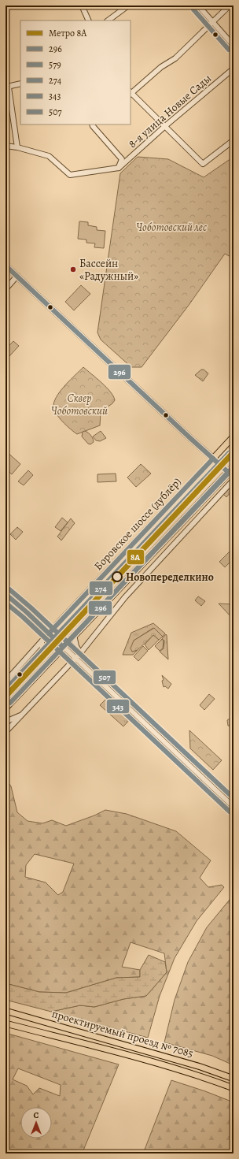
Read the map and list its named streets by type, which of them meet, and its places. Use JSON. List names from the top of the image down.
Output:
{
  "streets": {
    "main road": ["Боровское шоссе (дублёр)", "проектируемый проезд № 7085"],
    "street": ["8-я улица Новые Сады"]
  },
  "parks": ["Чоботовский лес", "Сквер Чоботовский"],
  "places": ["Бассейн «Радужный»", "Новопеределкино"],
  "lines": [
    "transit line 579",
    "transit line 296",
    "metro line 8А",
    "transit line 274",
    "transit line 507",
    "transit line 343"
  ],
  "legend": [
    "Метро 8А",
    "296",
    "579",
    "274",
    "343",
    "507"
  ],
  "north": "top"
}
